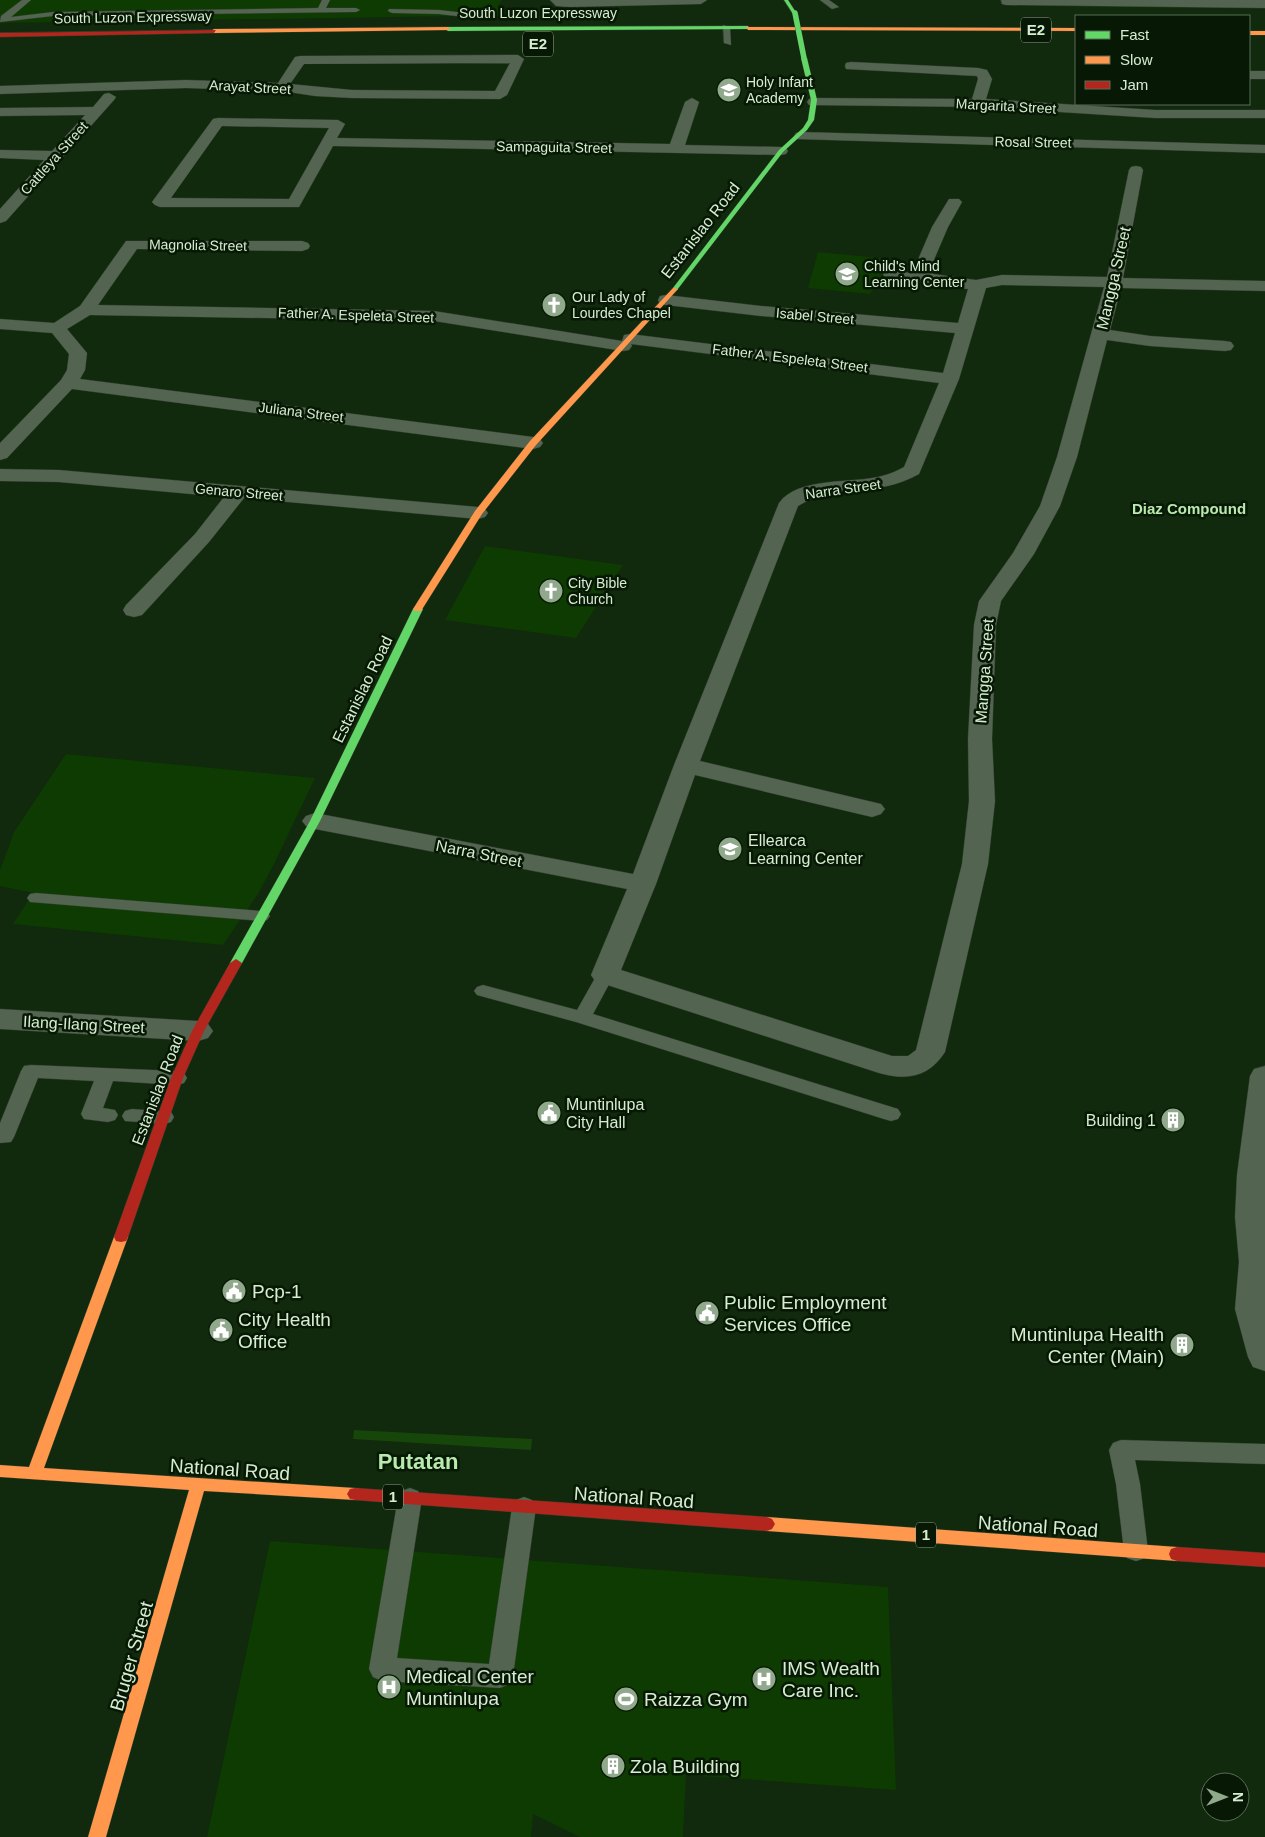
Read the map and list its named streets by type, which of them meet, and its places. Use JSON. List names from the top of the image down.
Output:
{
  "streets": {
    "main road": [
      "South Luzon Expressway",
      "E2",
      "Estanislao Road",
      "National Road",
      "1",
      "Bruger Street"
    ],
    "street": [
      "Arayat Street",
      "Margarita Street",
      "Rosal Street",
      "Sampaguita Street",
      "Cattleya Street",
      "Magnolia Street",
      "Mangga Street",
      "Father A. Espeleta Street",
      "Isabel Street",
      "Juliana Street",
      "Narra Street",
      "Genaro Street",
      "Ilang-Ilang Street"
    ]
  },
  "crossings": [
    ["Margarita Street", "Estanislao Road"],
    ["Rosal Street", "Estanislao Road"],
    ["Sampaguita Street", "Estanislao Road"],
    ["Estanislao Road", "Father A. Espeleta Street"],
    ["Estanislao Road", "Isabel Street"],
    ["Estanislao Road", "Juliana Street"],
    ["Estanislao Road", "Narra Street"],
    ["Estanislao Road", "Genaro Street"],
    ["Estanislao Road", "Ilang-Ilang Street"],
    ["Estanislao Road", "National Road"],
    ["Magnolia Street", "Father A. Espeleta Street"],
    ["Mangga Street", "Narra Street"],
    ["Father A. Espeleta Street", "Narra Street"],
    ["Isabel Street", "Narra Street"],
    ["National Road", "Bruger Street"]
  ],
  "districts": ["Diaz Compound", "Putatan"],
  "places": {
    "school or university": ["Holy Infant Academy", "Child's Mind Learning Center", "Ellearca Learning Center"],
    "church": ["Our Lady of Lourdes Chapel", "City Bible Church"],
    "public building": [
      "Muntinlupa City Hall",
      "Pcp-1",
      "Public Employment Services Office",
      "City Health Office"
    ],
    "building": ["Building 1", "Muntinlupa Health Center (Main)", "Zola Building"],
    "hospital": ["IMS Wealth Care Inc.", "Medical Center Muntinlupa"],
    "sports": ["Raizza Gym"]
  },
  "legend": ["Fast", "Slow", "Jam"],
  "north": "right"
}
